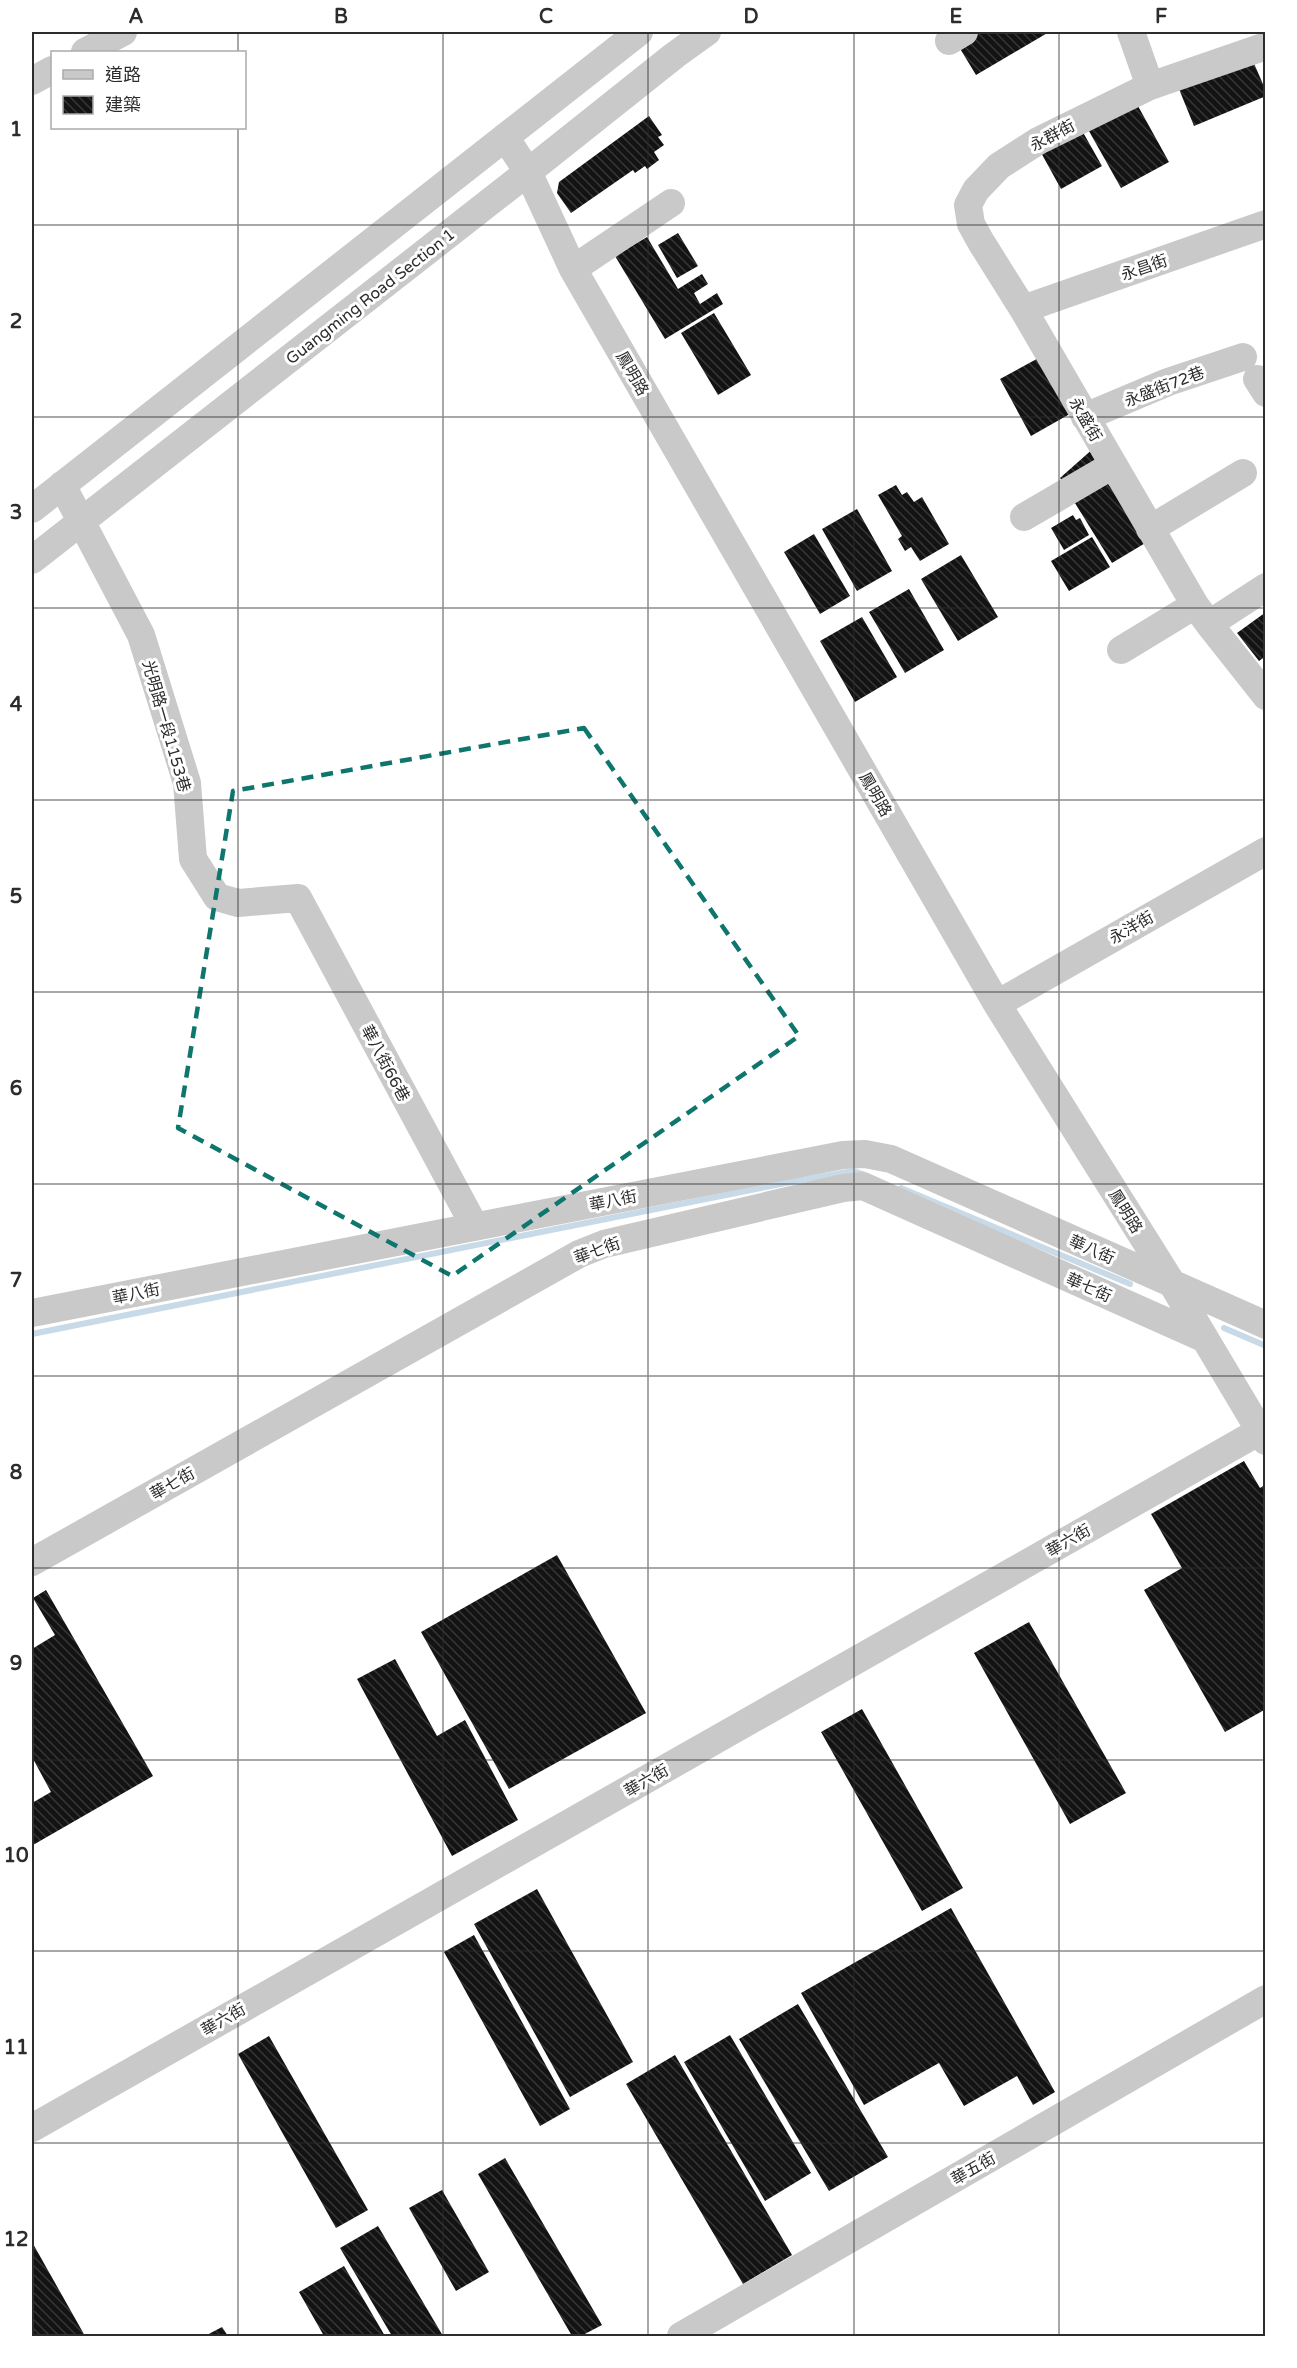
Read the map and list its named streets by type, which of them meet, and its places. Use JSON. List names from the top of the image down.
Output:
{
  "streets": {
    "street": [
      "永群街",
      "永昌街",
      "Guangming Road Section 1",
      "鳳明路",
      "永盛街72巷",
      "永盛街",
      "光明路一段1153巷",
      "永洋街",
      "華八街66巷",
      "華八街",
      "華七街",
      "華六街",
      "華五街"
    ]
  },
  "crossings": [
    ["永群街", "永昌街"],
    ["永群街", "永盛街"],
    ["永昌街", "永盛街"],
    ["Guangming Road Section 1", "鳳明路"],
    ["Guangming Road Section 1", "光明路一段1153巷"],
    ["鳳明路", "永洋街"],
    ["鳳明路", "華八街"],
    ["鳳明路", "華七街"],
    ["鳳明路", "華六街"],
    ["永盛街72巷", "永盛街"],
    ["光明路一段1153巷", "華八街66巷"],
    ["華八街66巷", "華八街"]
  ],
  "legend": ["道路", "建築"],
  "grid": {
    "columns": [
      "A",
      "B",
      "C",
      "D",
      "E",
      "F"
    ],
    "rows": [
      "1",
      "2",
      "3",
      "4",
      "5",
      "6",
      "7",
      "8",
      "9",
      "10",
      "11",
      "12"
    ]
  }
}
